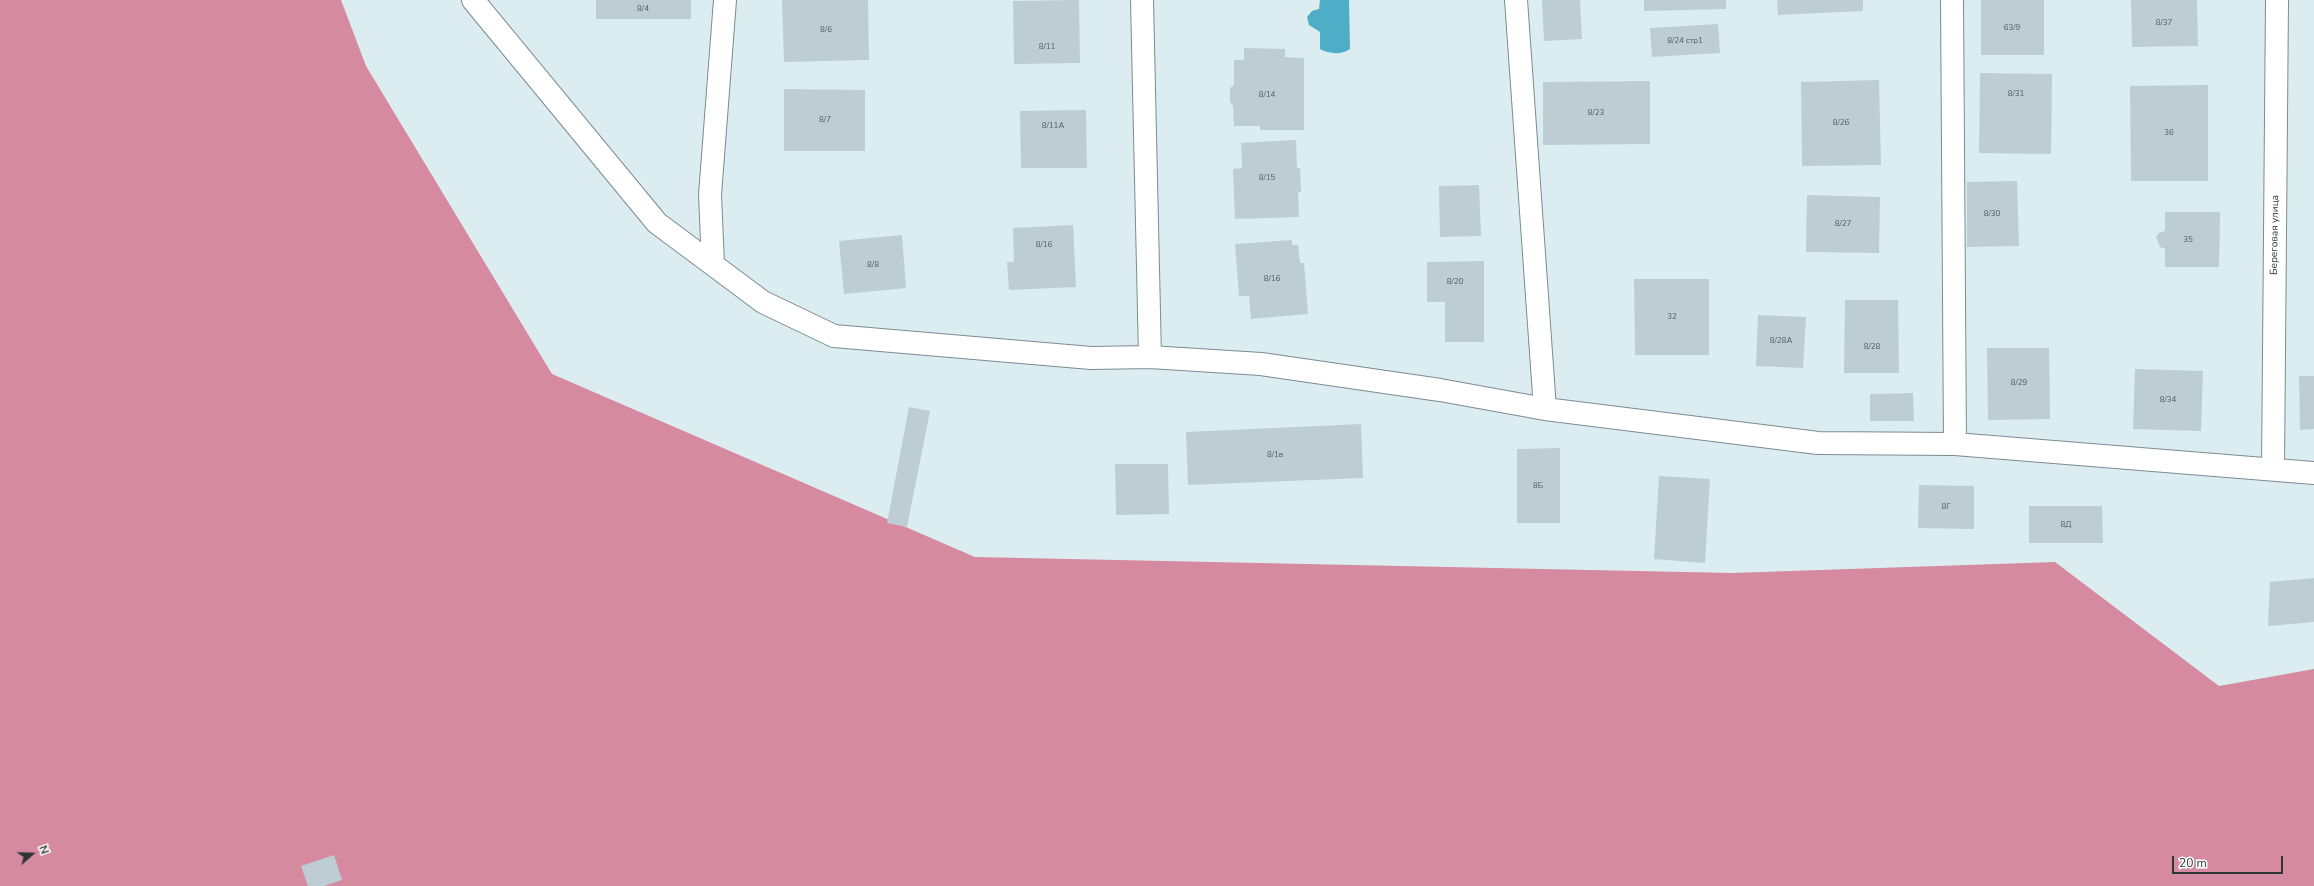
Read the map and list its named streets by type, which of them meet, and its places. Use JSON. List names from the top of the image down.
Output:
{
  "streets": {
    "street": ["Береговая улица"]
  },
  "house_numbers": [
    "8/4",
    "8/37",
    "63/9",
    "8/6",
    "8/24 стр1",
    "8/11",
    "8/31",
    "8/14",
    "8/23",
    "8/7",
    "8/26",
    "8/11А",
    "36",
    "8/15",
    "8/30",
    "8/27",
    "35",
    "8/16",
    "8/8",
    "8/16",
    "8/20",
    "32",
    "8/28А",
    "8/28",
    "8/29",
    "8/34",
    "8/1в",
    "8Б",
    "8Г",
    "8Д"
  ],
  "scale_bar": "20 m",
  "north": "right"
}
